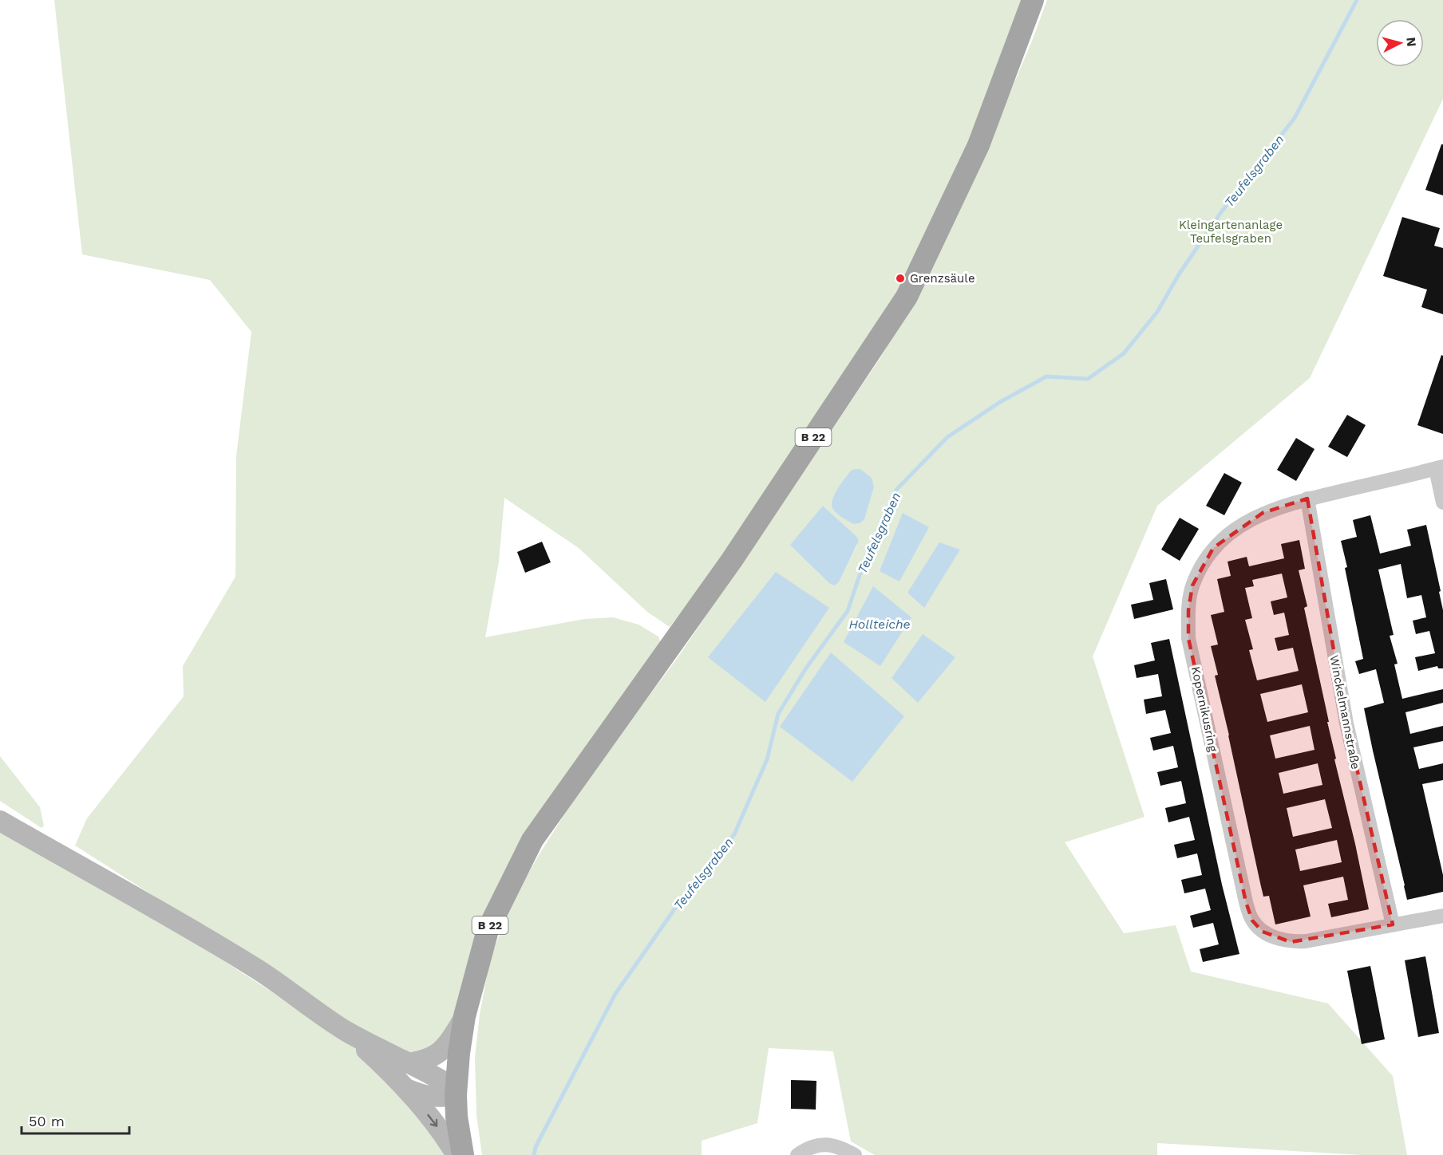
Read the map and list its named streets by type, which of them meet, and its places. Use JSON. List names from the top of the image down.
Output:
{
  "streets": {
    "main road": ["B 22"],
    "street": ["Kopernikusring", "Winckelmannstraße"]
  },
  "crossings": [
    ["Kopernikusring", "Winckelmannstraße"]
  ],
  "water": ["Teufelsgraben", "Hollteiche"],
  "parks": ["Kleingartenanlage Teufelsgraben"],
  "places": ["Grenzsäule"],
  "scale_bar": "50 m",
  "north": "right"
}
